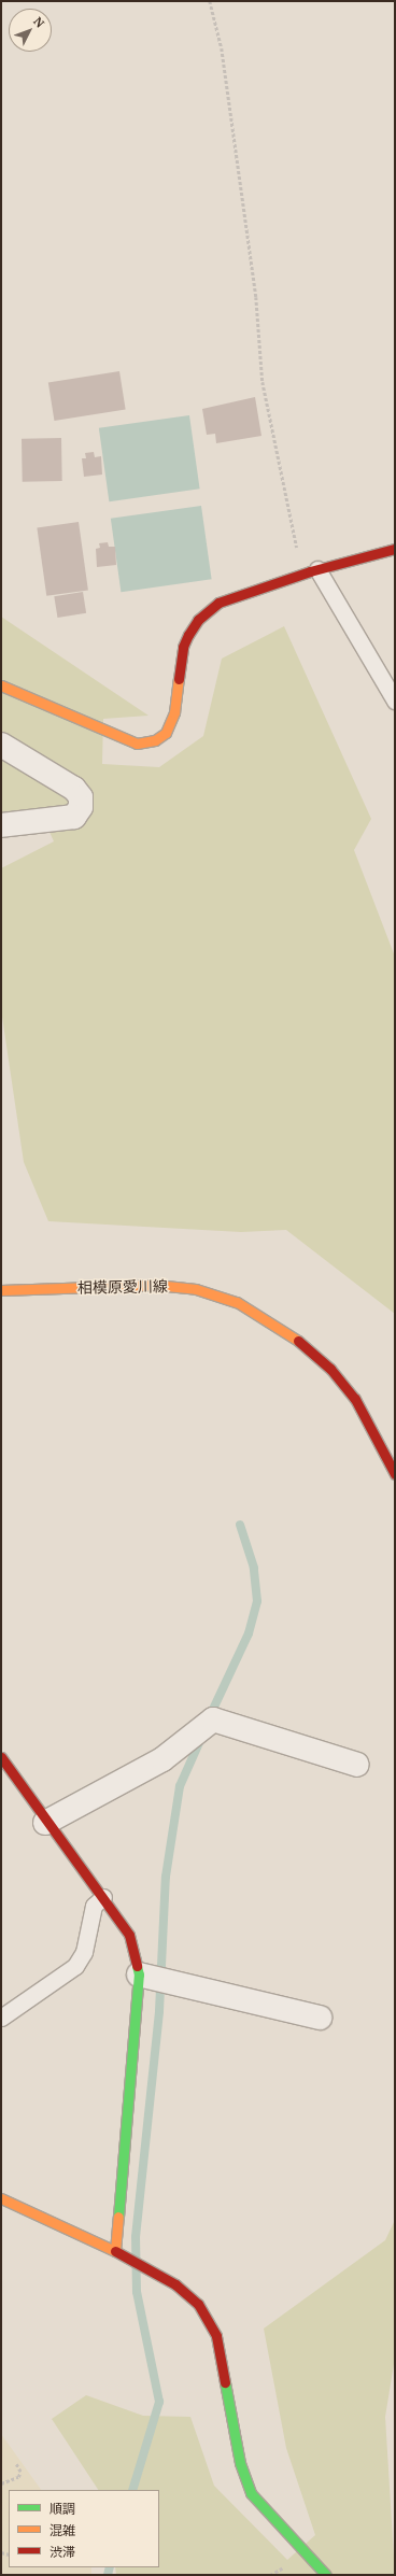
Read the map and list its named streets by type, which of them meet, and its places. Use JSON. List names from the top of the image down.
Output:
{
  "streets": {
    "street": ["相模原愛川線"]
  },
  "legend": ["順調", "混雑", "渋滞"],
  "north": "top right"
}
